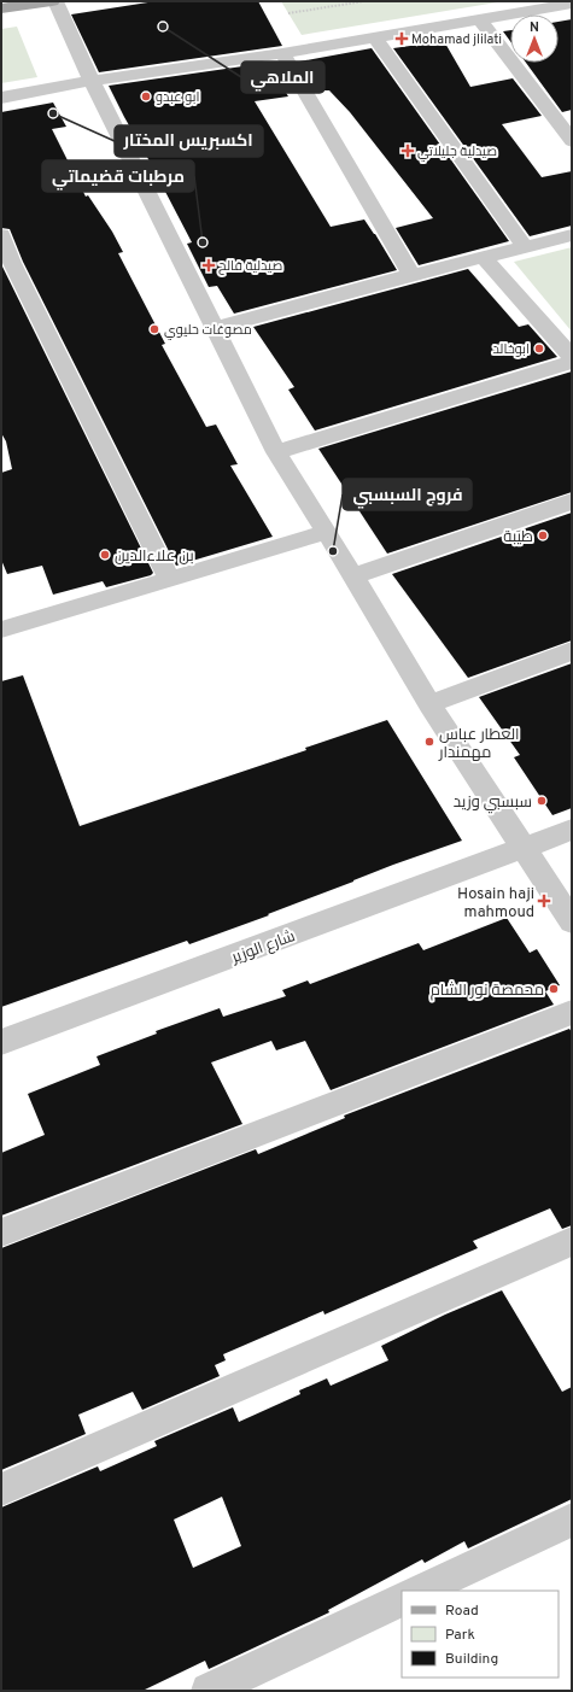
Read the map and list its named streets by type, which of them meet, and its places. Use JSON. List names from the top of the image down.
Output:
{
  "streets": {
    "street": ["شارع الوزير"]
  },
  "places": {
    "other": [
      "الملاهي",
      "ابو عبدو",
      "اكسبريس المختار",
      "مرطبات قضيماتي",
      "مصوغات حليوي",
      "ابوخالد",
      "طيبة",
      "فروج السبسبي",
      "بن علاءالدين",
      "العطار عباس مهمندار",
      "سبسبي وزيد",
      "محمصة نور الشام"
    ],
    "health": [
      "Mohamad jlilati",
      "صيدلية جليلاتي",
      "صيدلية فالح",
      "Hosain haji mahmoud"
    ]
  },
  "legend": ["Road", "Park", "Building"],
  "north": "top"
}
